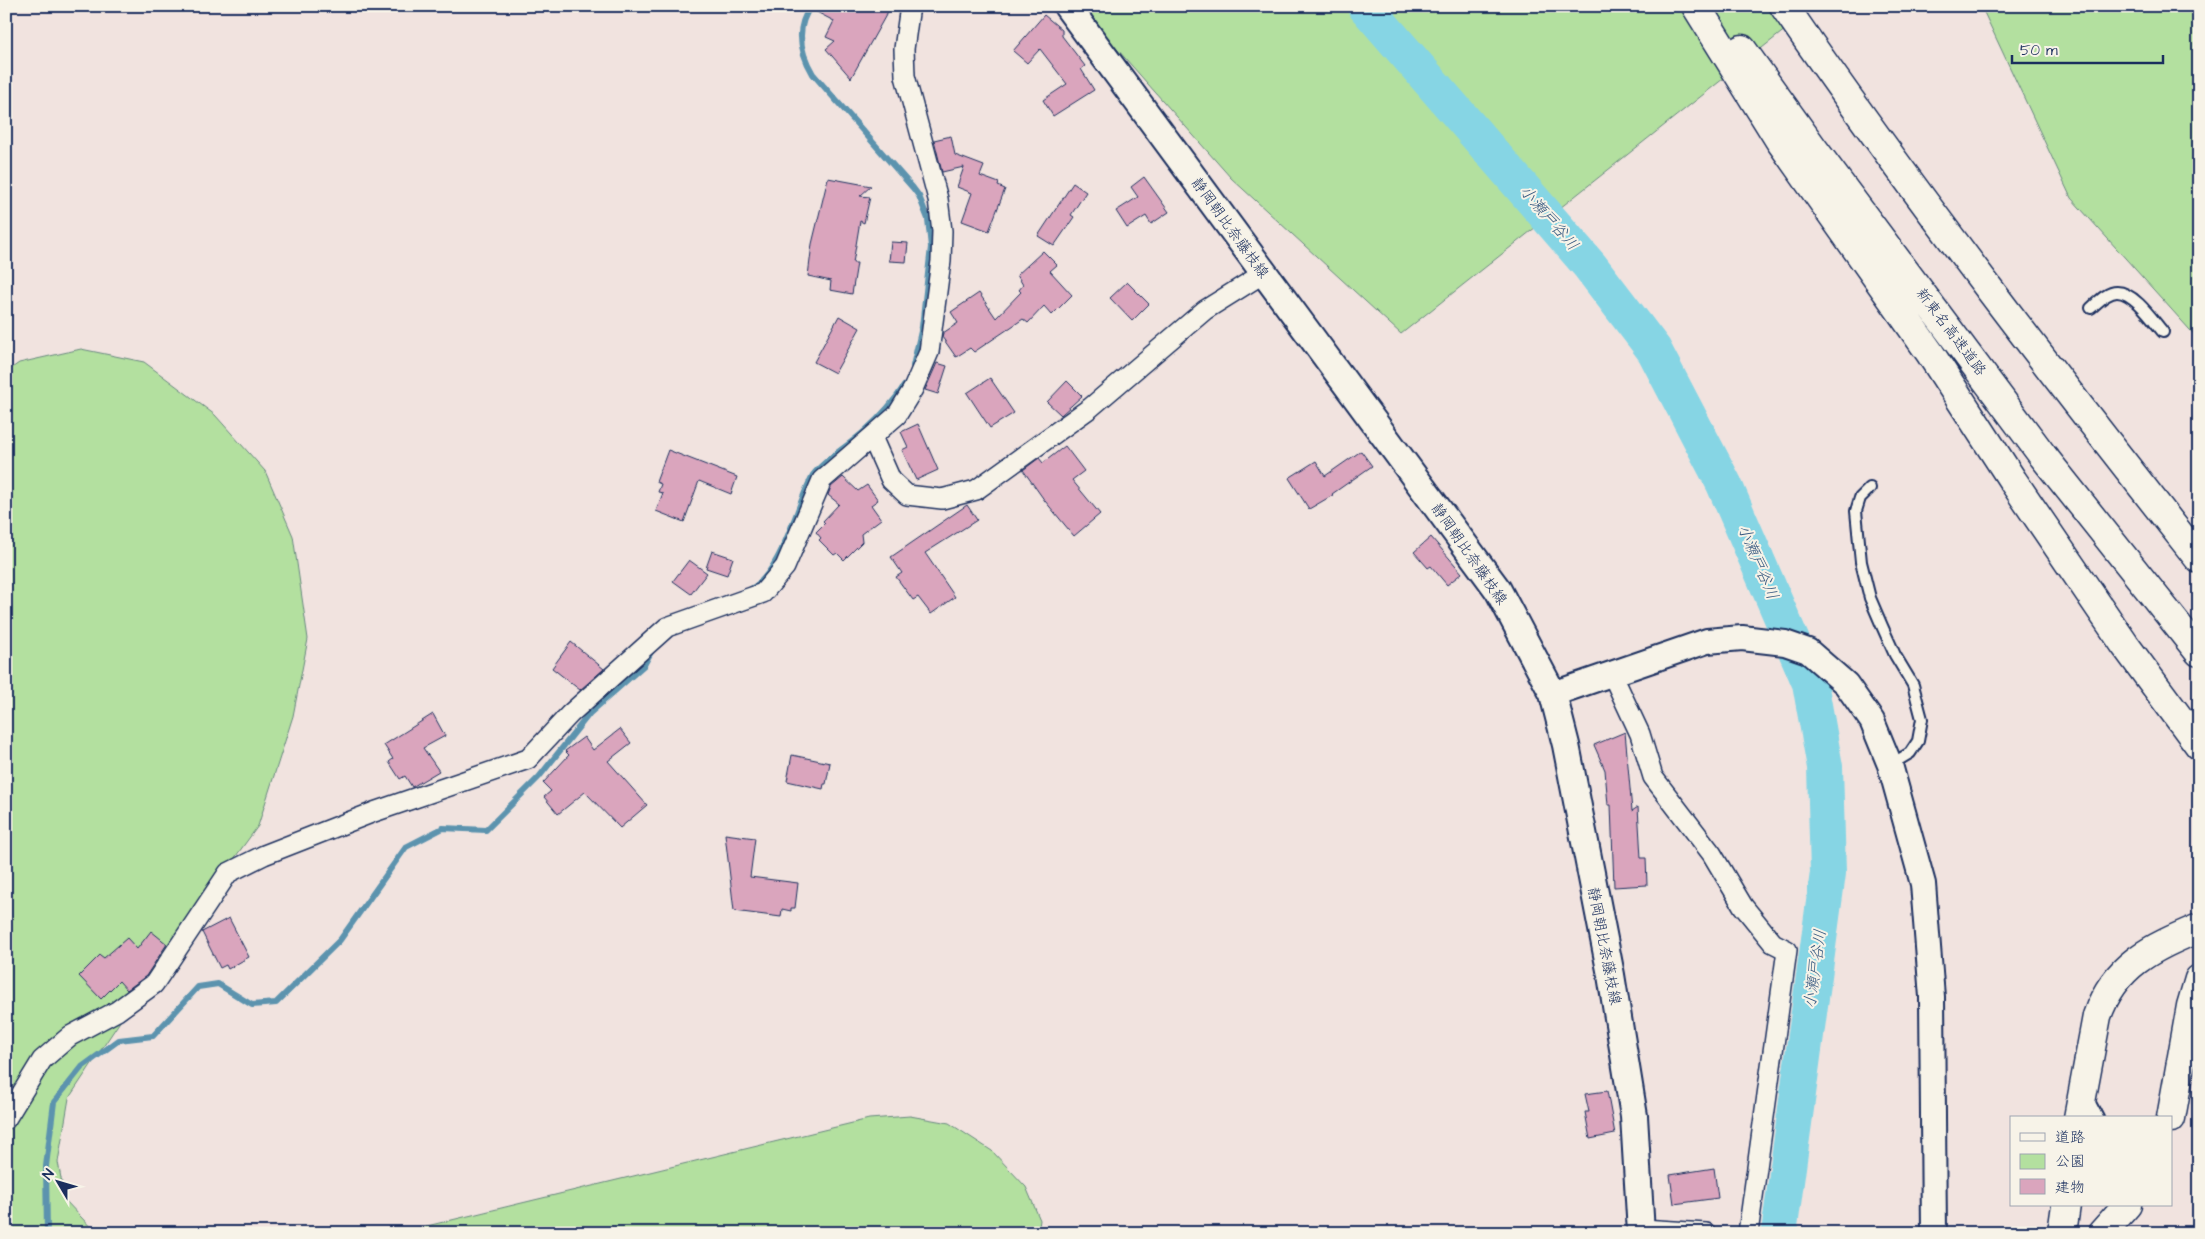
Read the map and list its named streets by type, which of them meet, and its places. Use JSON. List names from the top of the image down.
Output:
{
  "streets": {
    "highway": ["新東名高速道路"],
    "main road": ["静岡朝比奈藤枝線"]
  },
  "water": ["小瀬戸谷川"],
  "legend": ["道路", "公園", "建物"],
  "scale_bar": "50 m",
  "north": "top left"
}
